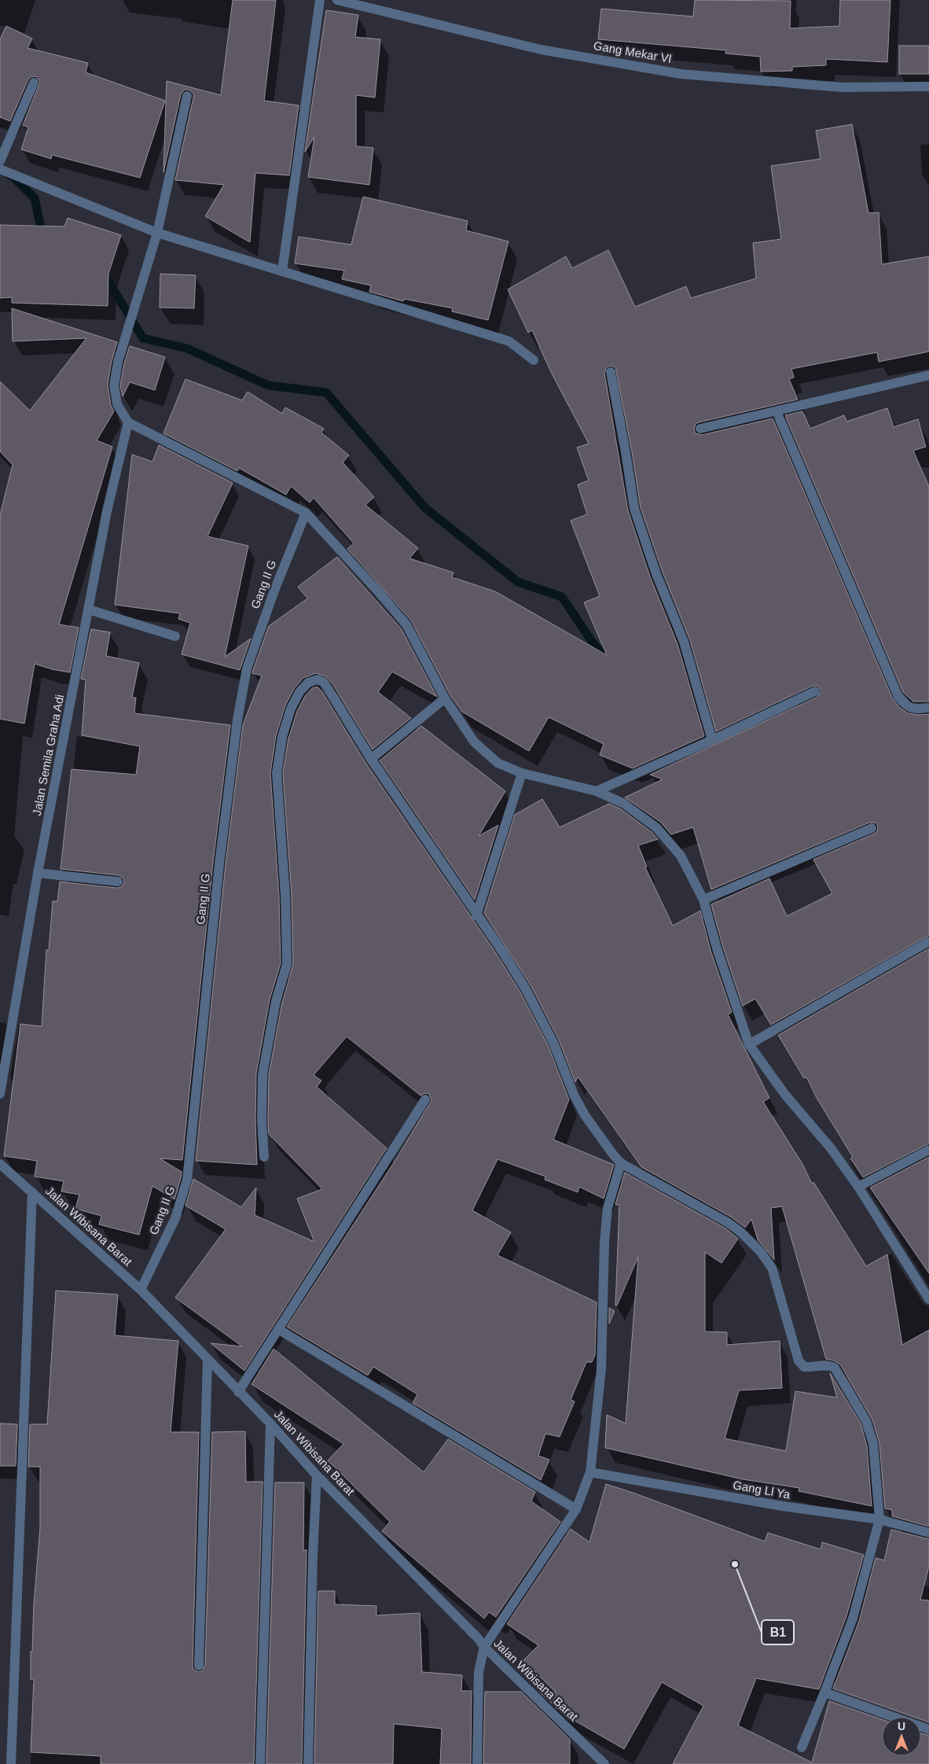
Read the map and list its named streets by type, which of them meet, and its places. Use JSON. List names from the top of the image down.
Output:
{
  "streets": {
    "street": [
      "Gang Mekar VI",
      "Gang II G",
      "Jalan Semila Graha Adi",
      "Jalan Wibisana Barat",
      "Gang Ll Ya"
    ]
  },
  "crossings": [
    ["Gang II G", "Jalan Wibisana Barat"]
  ],
  "places": ["B1"],
  "north": "top"
}
